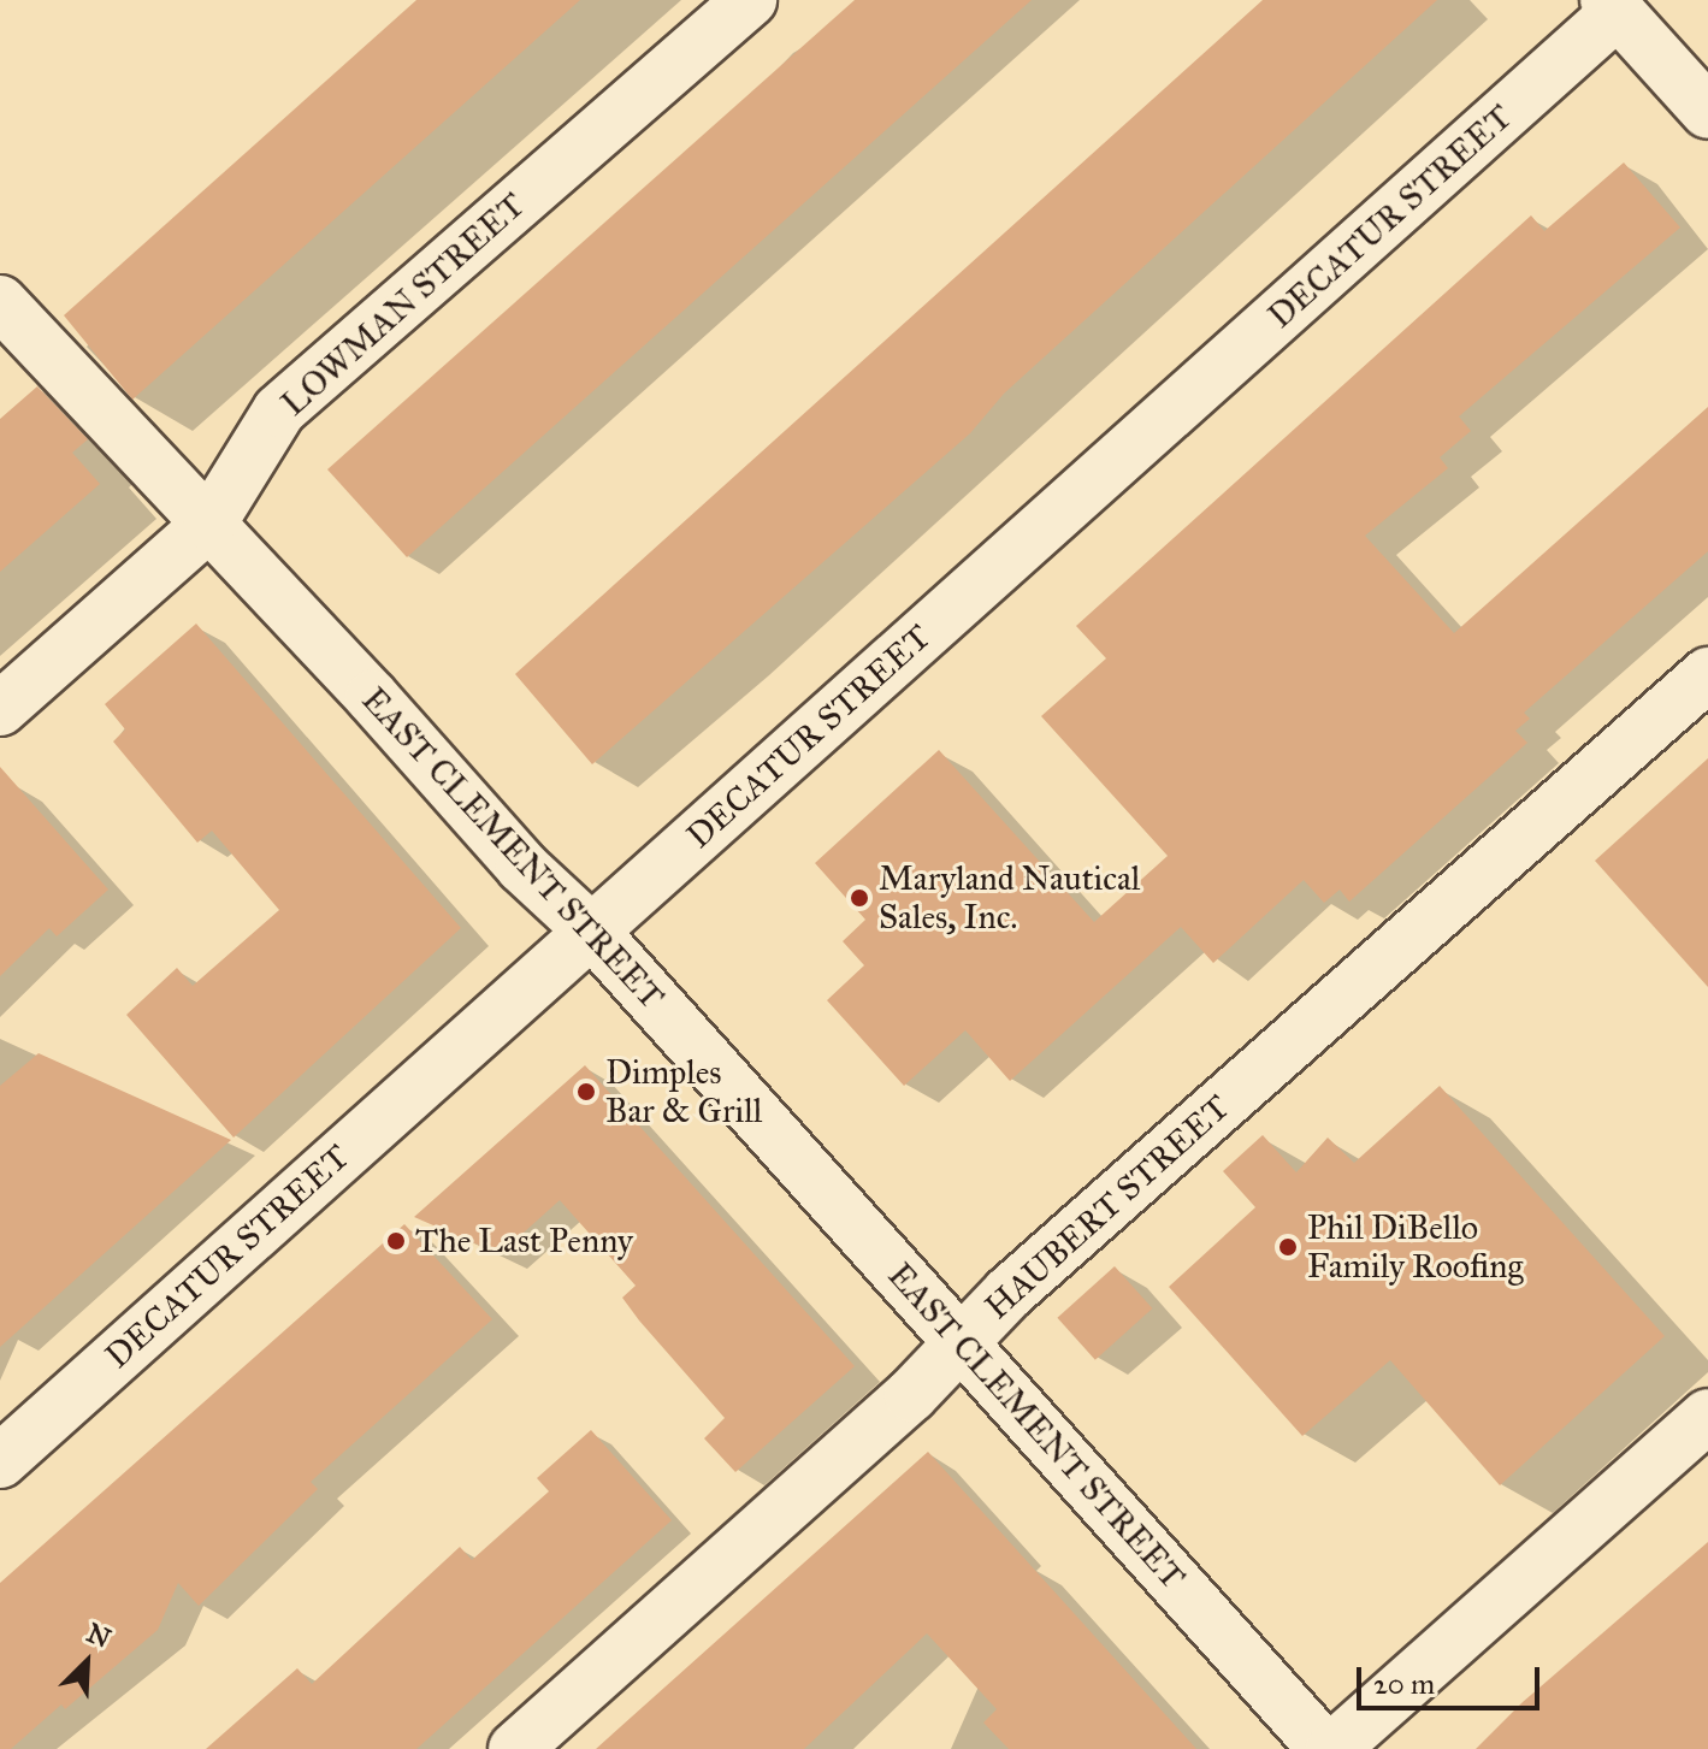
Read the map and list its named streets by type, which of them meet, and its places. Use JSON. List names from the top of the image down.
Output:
{
  "streets": {
    "street": [
      "DECATUR STREET",
      "LOWMAN STREET",
      "EAST CLEMENT STREET",
      "HAUBERT STREET"
    ]
  },
  "crossings": [
    ["DECATUR STREET", "EAST CLEMENT STREET"],
    ["LOWMAN STREET", "EAST CLEMENT STREET"],
    ["EAST CLEMENT STREET", "HAUBERT STREET"]
  ],
  "places": [
    "Maryland Nautical Sales, Inc.",
    "Dimples Bar & Grill",
    "The Last Penny",
    "Phil DiBello Family Roofing"
  ],
  "scale_bar": "20 m",
  "north": "top right"
}
